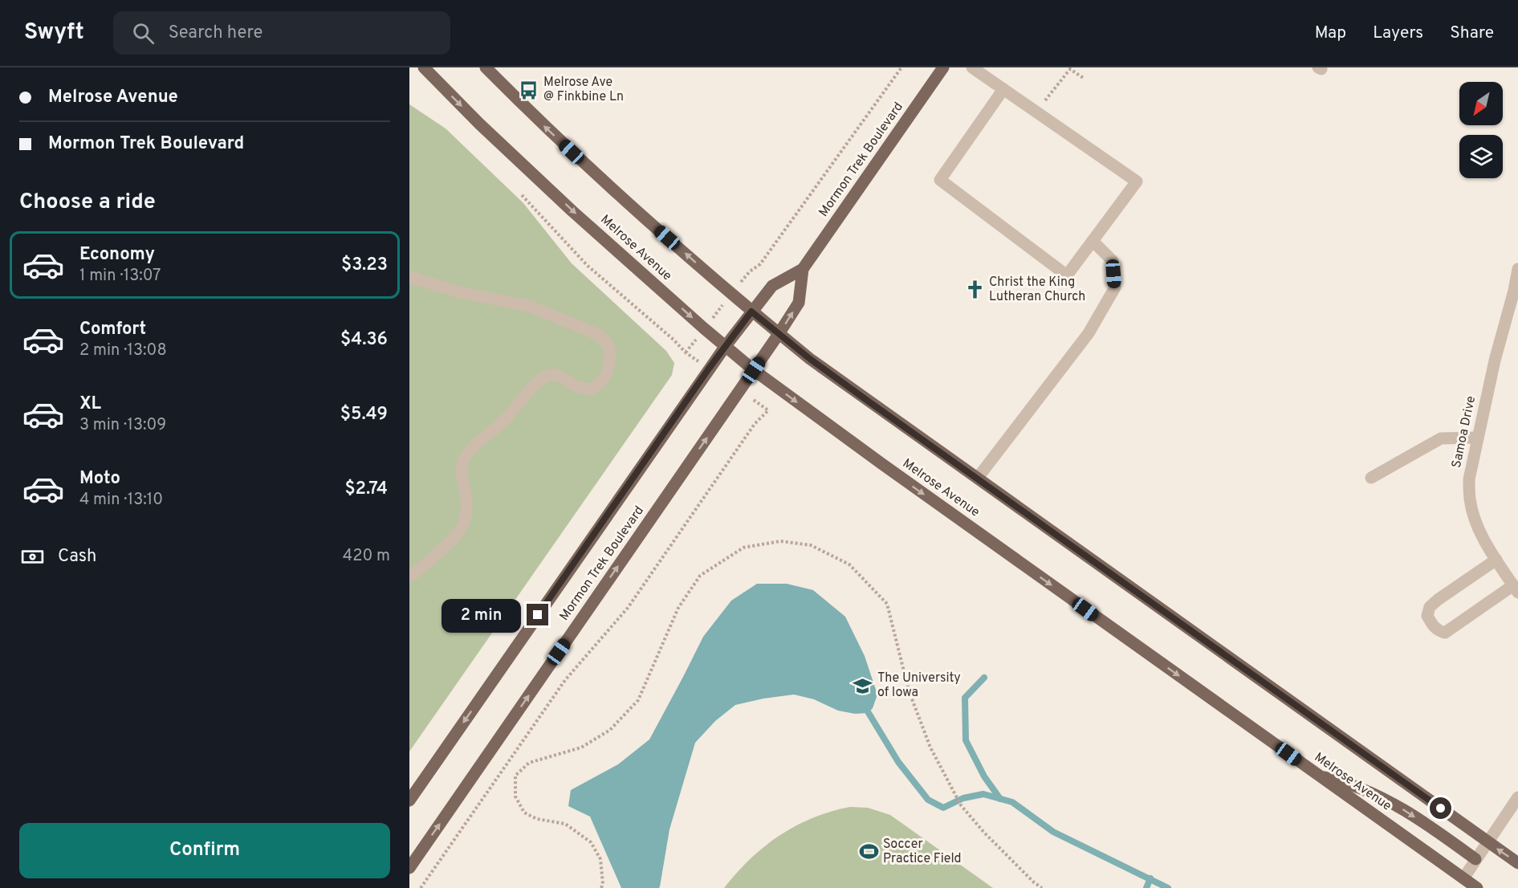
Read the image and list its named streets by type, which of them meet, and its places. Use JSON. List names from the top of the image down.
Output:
{
  "streets": {
    "main road": ["Mormon Trek Boulevard", "Melrose Avenue"],
    "street": ["Samoa Drive"]
  },
  "crossings": [
    ["Mormon Trek Boulevard", "Melrose Avenue"]
  ],
  "places": {
    "bus stop": ["Melrose Ave @ Finkbine Ln"],
    "church": ["Christ the King Lutheran Church"],
    "school or university": ["The University of Iowa"],
    "sports": ["Soccer Practice Field"]
  },
  "north": "bottom left",
  "page": {
    "header": "Swyft",
    "search": "Search here",
    "nav": ["Map", "Layers", "Share"],
    "banner": ["Melrose Avenue", "Mormon Trek Boulevard"],
    "heading": "Choose a ride",
    "list": [
      {
        "name": "Economy",
        "note": "1 min · 13:07",
        "value": "$3.23"
      },
      {
        "name": "Comfort",
        "note": "2 min · 13:08",
        "value": "$4.36"
      },
      {
        "name": "XL",
        "note": "3 min · 13:09",
        "value": "$5.49"
      },
      {
        "name": "Moto",
        "note": "4 min · 13:10",
        "value": "$2.74"
      }
    ],
    "pay": ["Cash", "420 m"],
    "bubble": "2 min",
    "buttons": "Confirm"
  }
}
